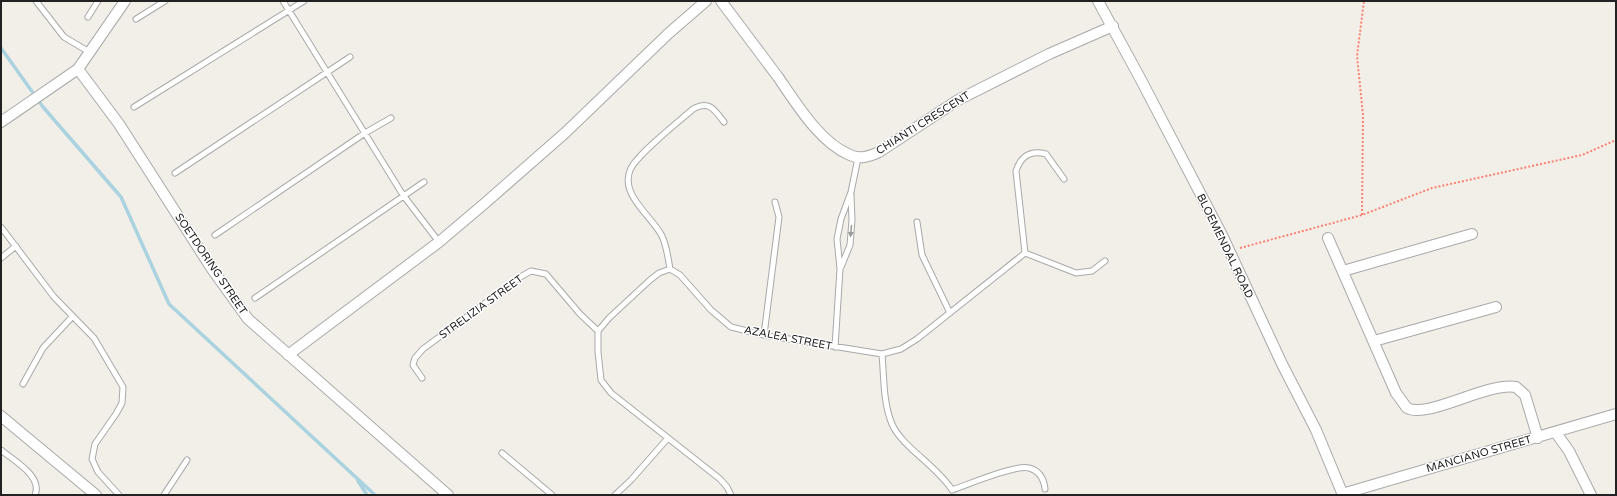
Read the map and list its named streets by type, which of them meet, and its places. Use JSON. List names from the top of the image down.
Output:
{
  "streets": {
    "street": [
      "CHIANTI CRESCENT",
      "BLOEMENDAL ROAD",
      "SOETDORING STREET",
      "MANCIANO STREET"
    ],
    "lane": ["STRELIZIA STREET", "AZALEA STREET"]
  },
  "crossings": [
    ["CHIANTI CRESCENT", "BLOEMENDAL ROAD"],
    ["BLOEMENDAL ROAD", "MANCIANO STREET"]
  ]
}
